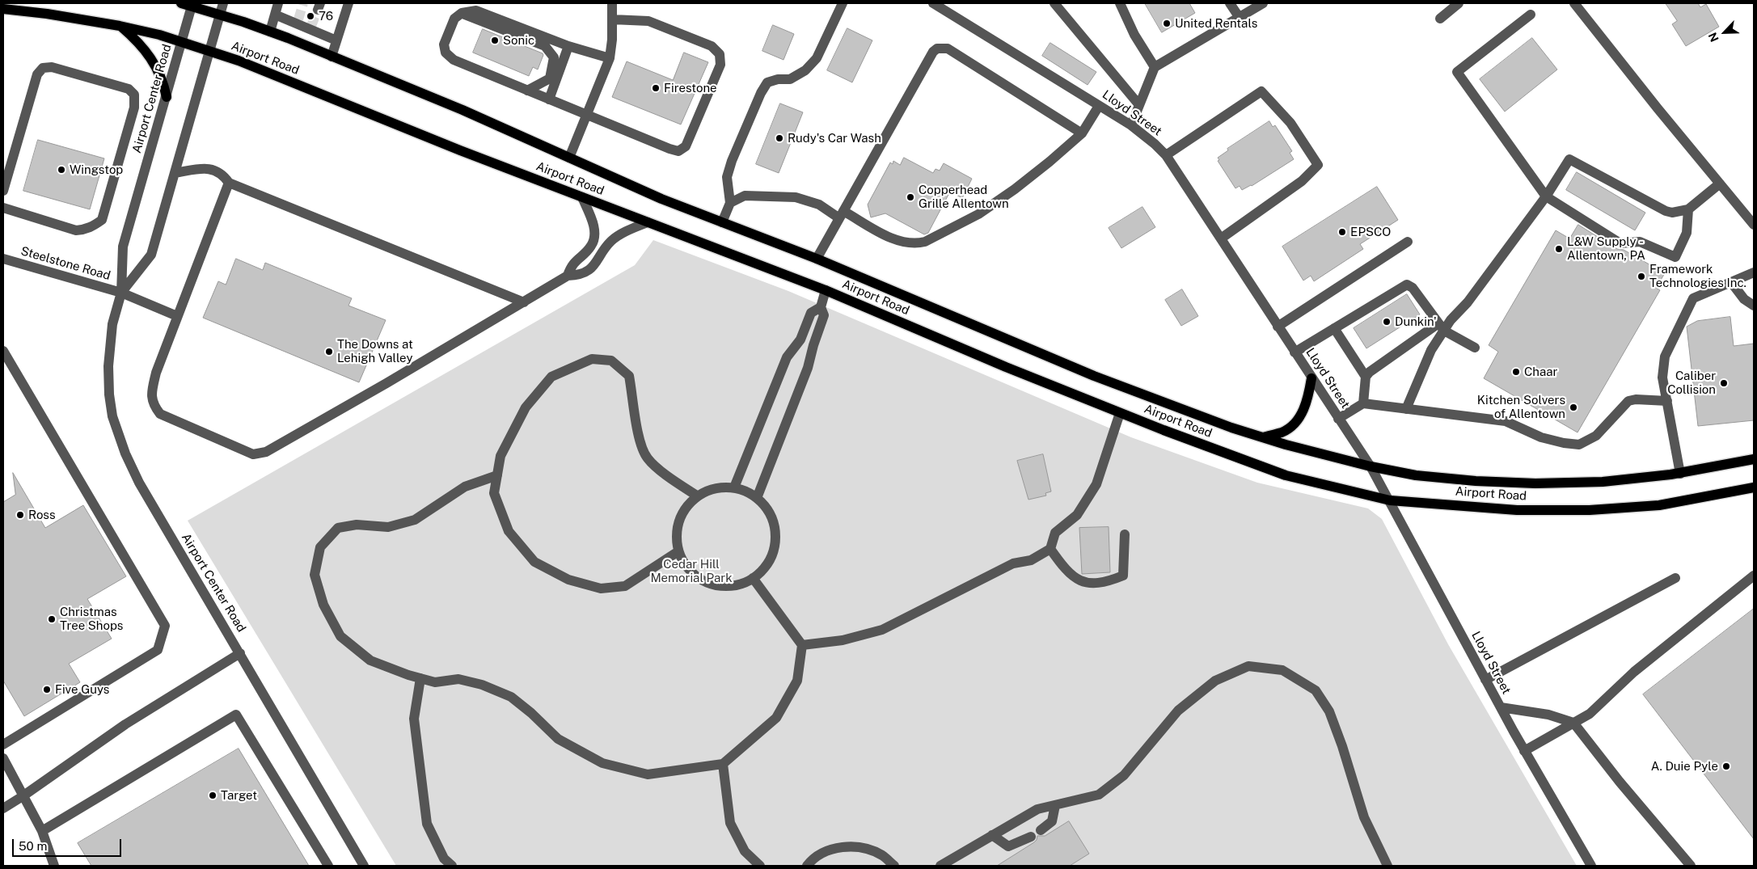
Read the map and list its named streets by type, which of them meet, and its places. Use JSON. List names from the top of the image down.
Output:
{
  "streets": {
    "main road": ["Airport Road"],
    "street": ["Airport Center Road", "Lloyd Street", "Steelstone Road"]
  },
  "crossings": [
    ["Airport Road", "Airport Center Road"],
    ["Airport Road", "Lloyd Street"],
    ["Airport Center Road", "Steelstone Road"]
  ],
  "parks": ["Cedar Hill Memorial Park"],
  "places": [
    "76",
    "United Rentals",
    "Sonic",
    "Firestone",
    "Rudy's Car Wash",
    "Wingstop",
    "Copperhead Grille Allentown",
    "EPSCO",
    "L&W Supply - Allentown, PA",
    "Framework Technologies Inc.",
    "Dunkin'",
    "The Downs at Lehigh Valley",
    "Chaar",
    "Caliber Collision",
    "Kitchen Solvers of Allentown",
    "Ross",
    "Christmas Tree Shops",
    "Five Guys",
    "A. Duie Pyle",
    "Target"
  ],
  "scale_bar": "50 m",
  "north": "bottom left"
}
